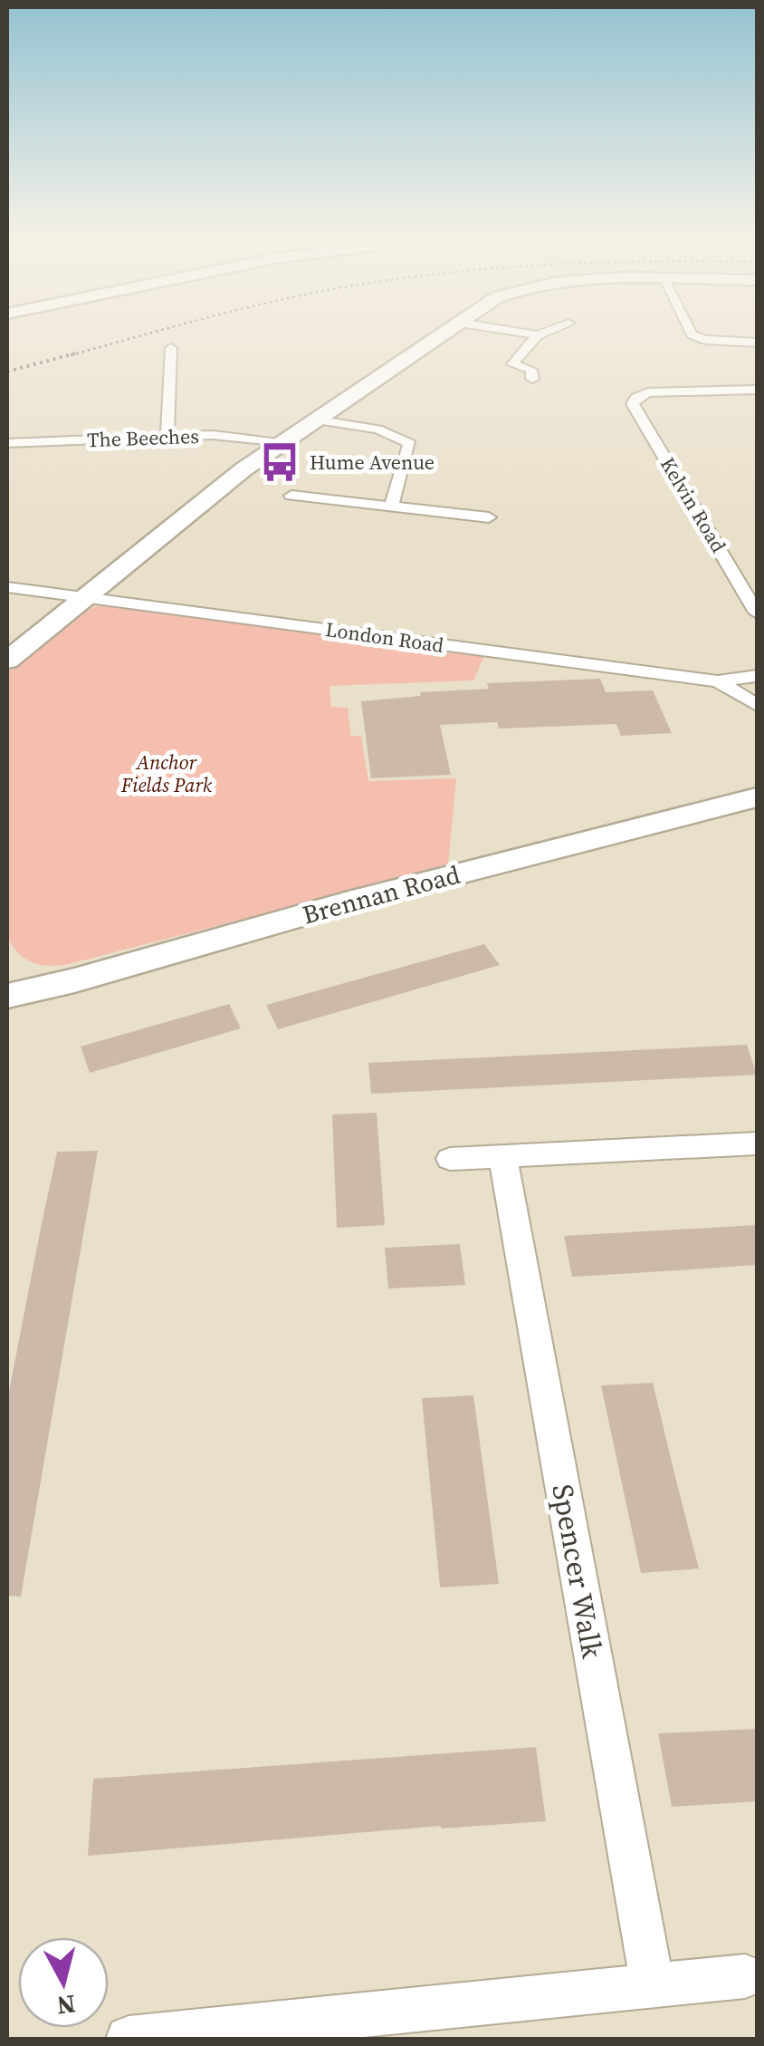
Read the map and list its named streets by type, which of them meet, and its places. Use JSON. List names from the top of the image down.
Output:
{
  "streets": {
    "street": [
      "The Beeches",
      "Kelvin Road",
      "London Road",
      "Brennan Road",
      "Spencer Walk"
    ]
  },
  "parks": ["Anchor Fields Park"],
  "places": {
    "bus stop": ["Hume Avenue"]
  },
  "north": "bottom"
}
